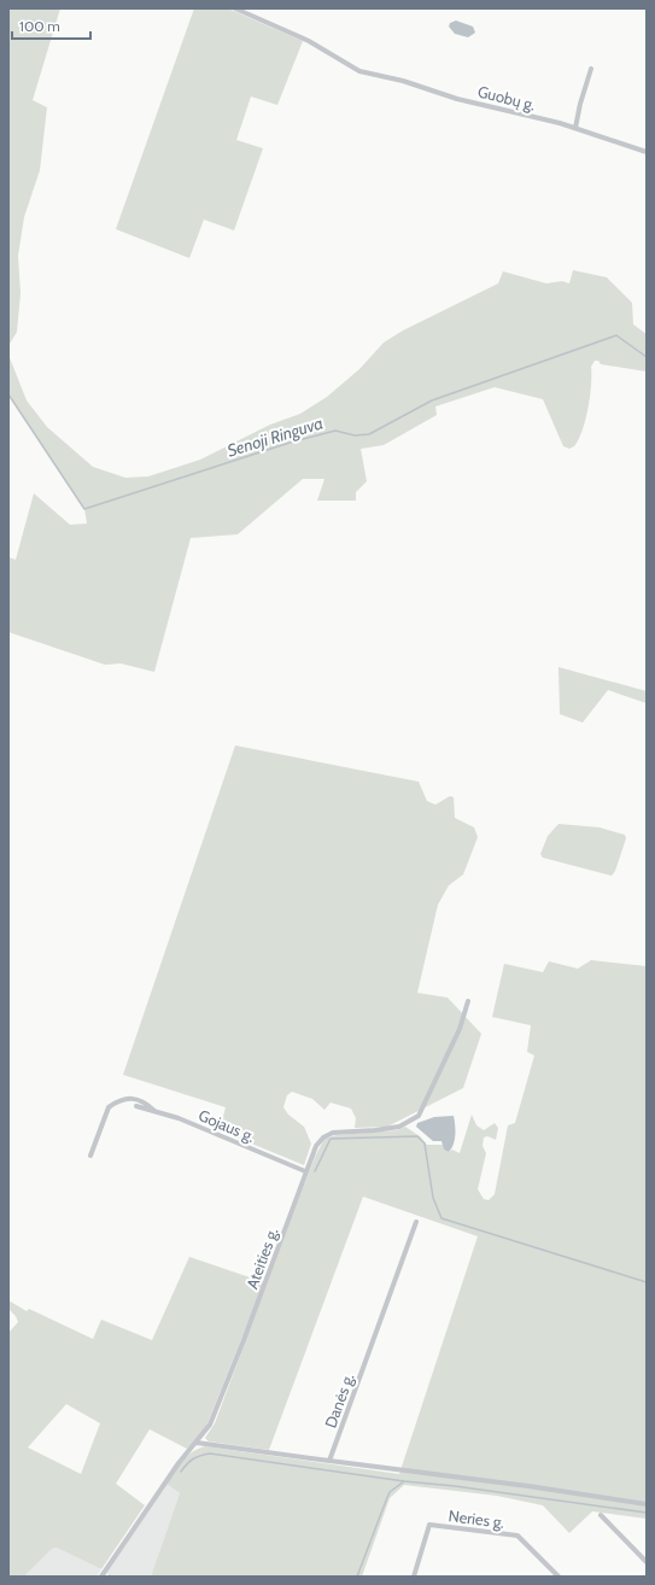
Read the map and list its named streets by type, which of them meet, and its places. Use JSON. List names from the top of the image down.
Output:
{
  "streets": {
    "street": [
      "Guobų g.",
      "Gojaus g.",
      "Ateities g.",
      "Danės g.",
      "Neries g."
    ]
  },
  "crossings": [
    ["Gojaus g.", "Ateities g."]
  ],
  "water": ["Senoji Ringuva"],
  "scale_bar": "100 m"
}
